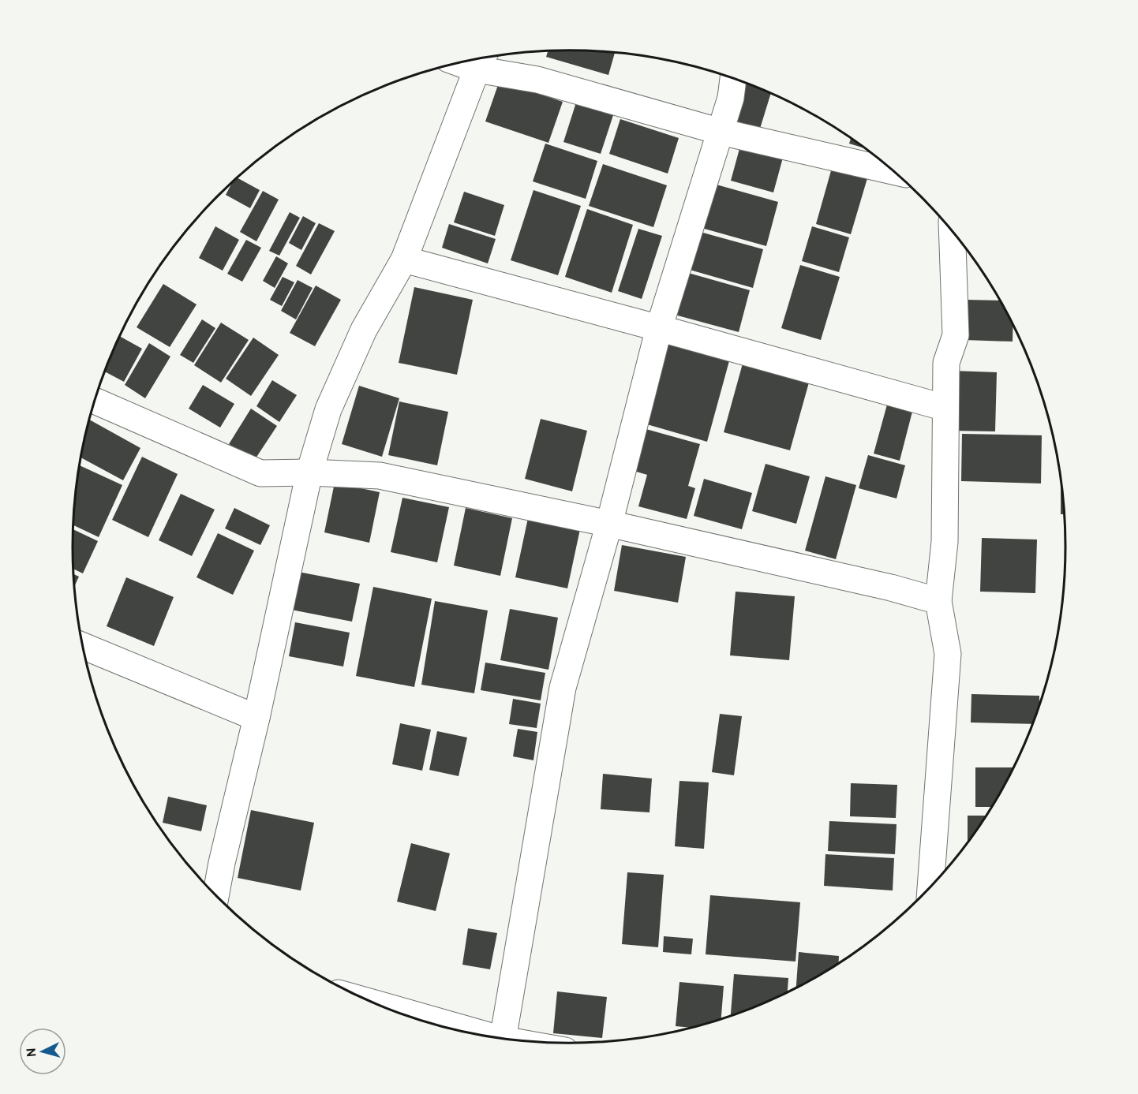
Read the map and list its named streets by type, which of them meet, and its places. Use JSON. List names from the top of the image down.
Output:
{
  "north": "left"
}
